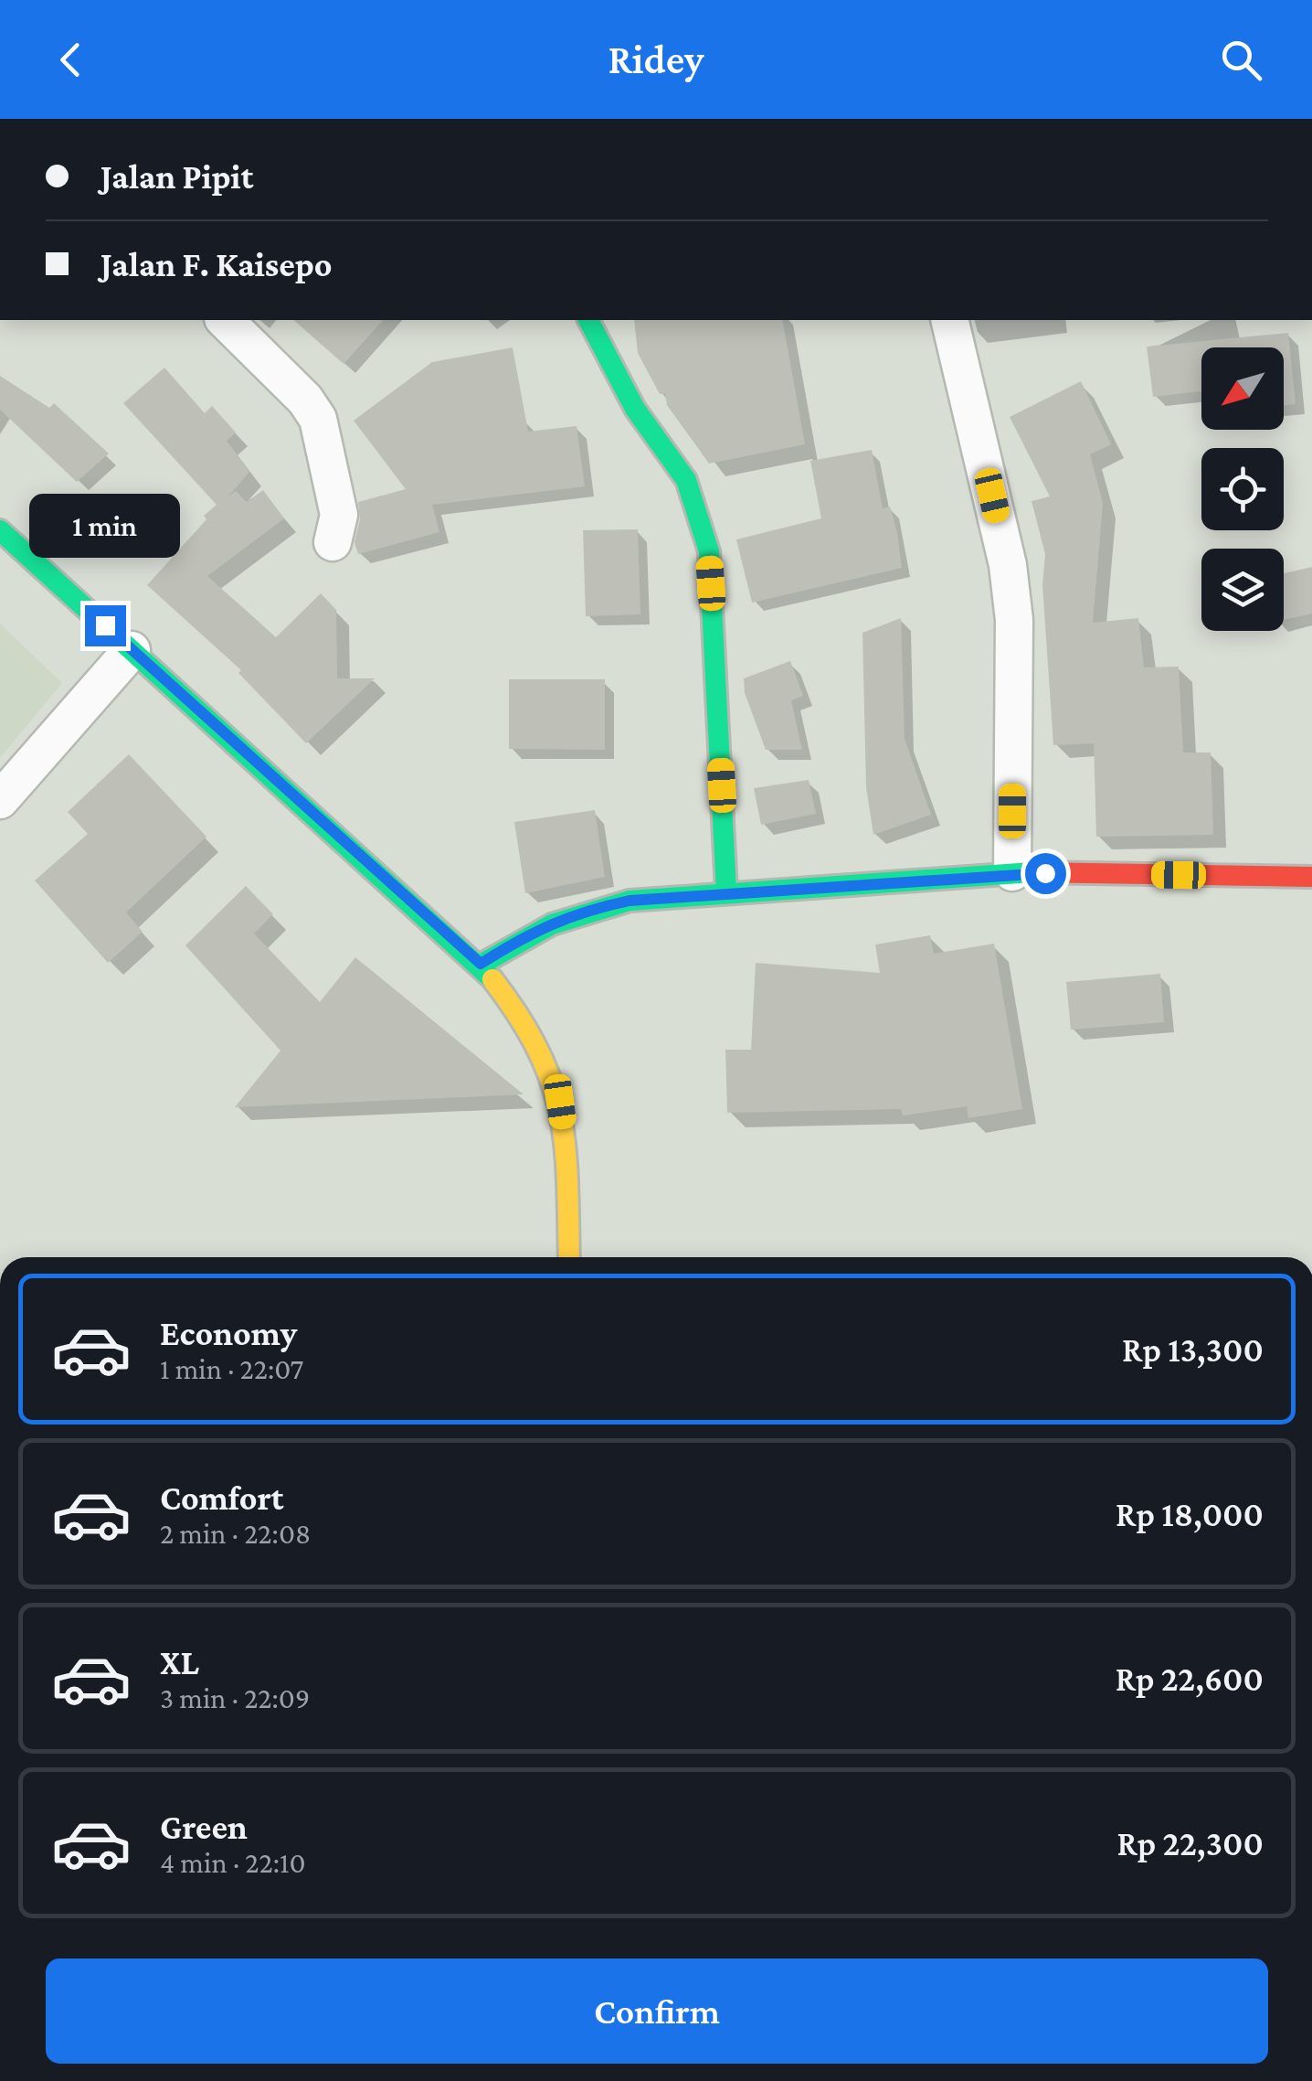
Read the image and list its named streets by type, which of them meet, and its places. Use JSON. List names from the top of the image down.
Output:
{
  "north": "bottom left",
  "page": {
    "header": "Ridey",
    "banner": ["Jalan Pipit", "Jalan F. Kaisepo"],
    "bubble": "1 min",
    "list": [
      {
        "name": "Economy",
        "note": "1 min · 22:07",
        "value": "Rp 13,300"
      },
      {
        "name": "Comfort",
        "note": "2 min · 22:08",
        "value": "Rp 18,000"
      },
      {
        "name": "XL",
        "note": "3 min · 22:09",
        "value": "Rp 22,600"
      },
      {
        "name": "Green",
        "note": "4 min · 22:10",
        "value": "Rp 22,300"
      }
    ],
    "buttons": "Confirm"
  }
}
